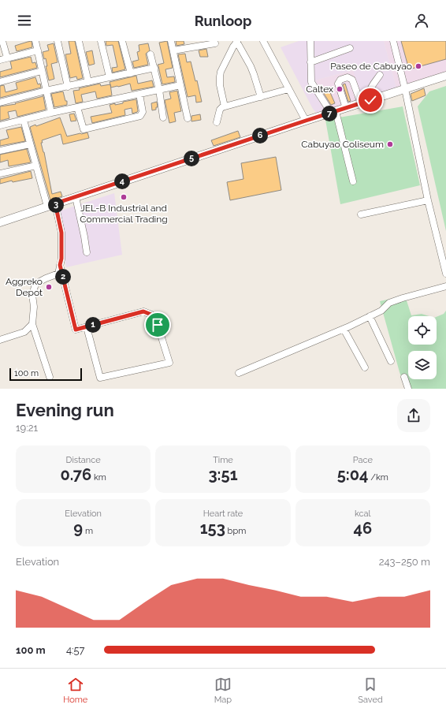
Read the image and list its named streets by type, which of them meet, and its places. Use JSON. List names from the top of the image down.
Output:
{
  "places": [
    "Paseo de Cabuyao",
    "Caltex",
    "Cabuyao Coliseum",
    "JEL-B Industrial and Commercial Trading",
    "Aggreko Depot"
  ],
  "scale_bar": "100 m",
  "page": {
    "header": "Runloop",
    "pins": [
      "7",
      "6",
      "5",
      "4",
      "3",
      "2",
      "1"
    ],
    "scale": "100 m",
    "heading": ["Evening run", "19:21"],
    "stats": [
      ["Distance", "0.76 km"],
      ["Time", "3:51"],
      ["Pace", "5:04 /km"],
      ["Elevation", "9 m"],
      ["Heart rate", "153 bpm"],
      ["kcal", "46"]
    ],
    "chart": ["Elevation", "243–250 m"],
    "list": [
      {
        "name": "100 m",
        "note": "4:57"
      }
    ],
    "tabs": ["Home", "Map", "Saved"]
  }
}
